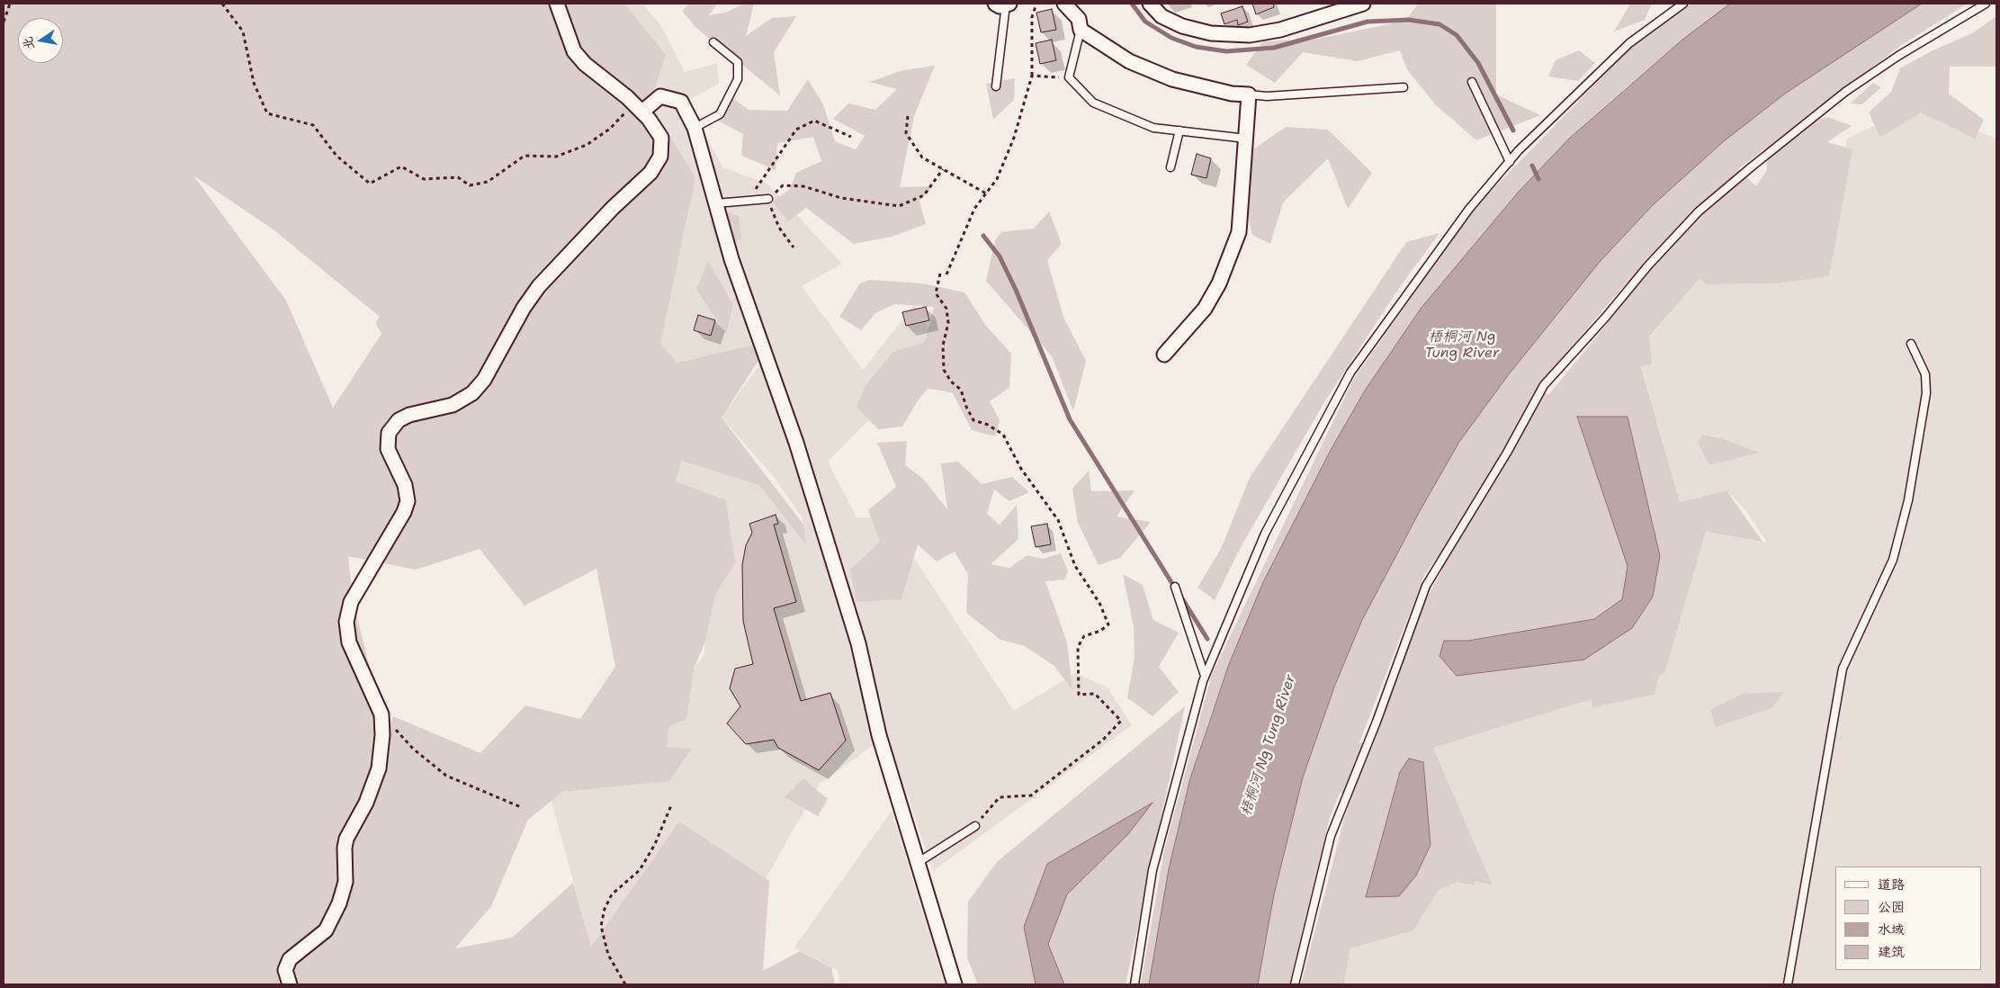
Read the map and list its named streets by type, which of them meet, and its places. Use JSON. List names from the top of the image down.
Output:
{
  "water": ["梧桐河 Ng Tung River"],
  "legend": [
    "道路",
    "公园",
    "水域",
    "建筑"
  ],
  "north": "left"
}
